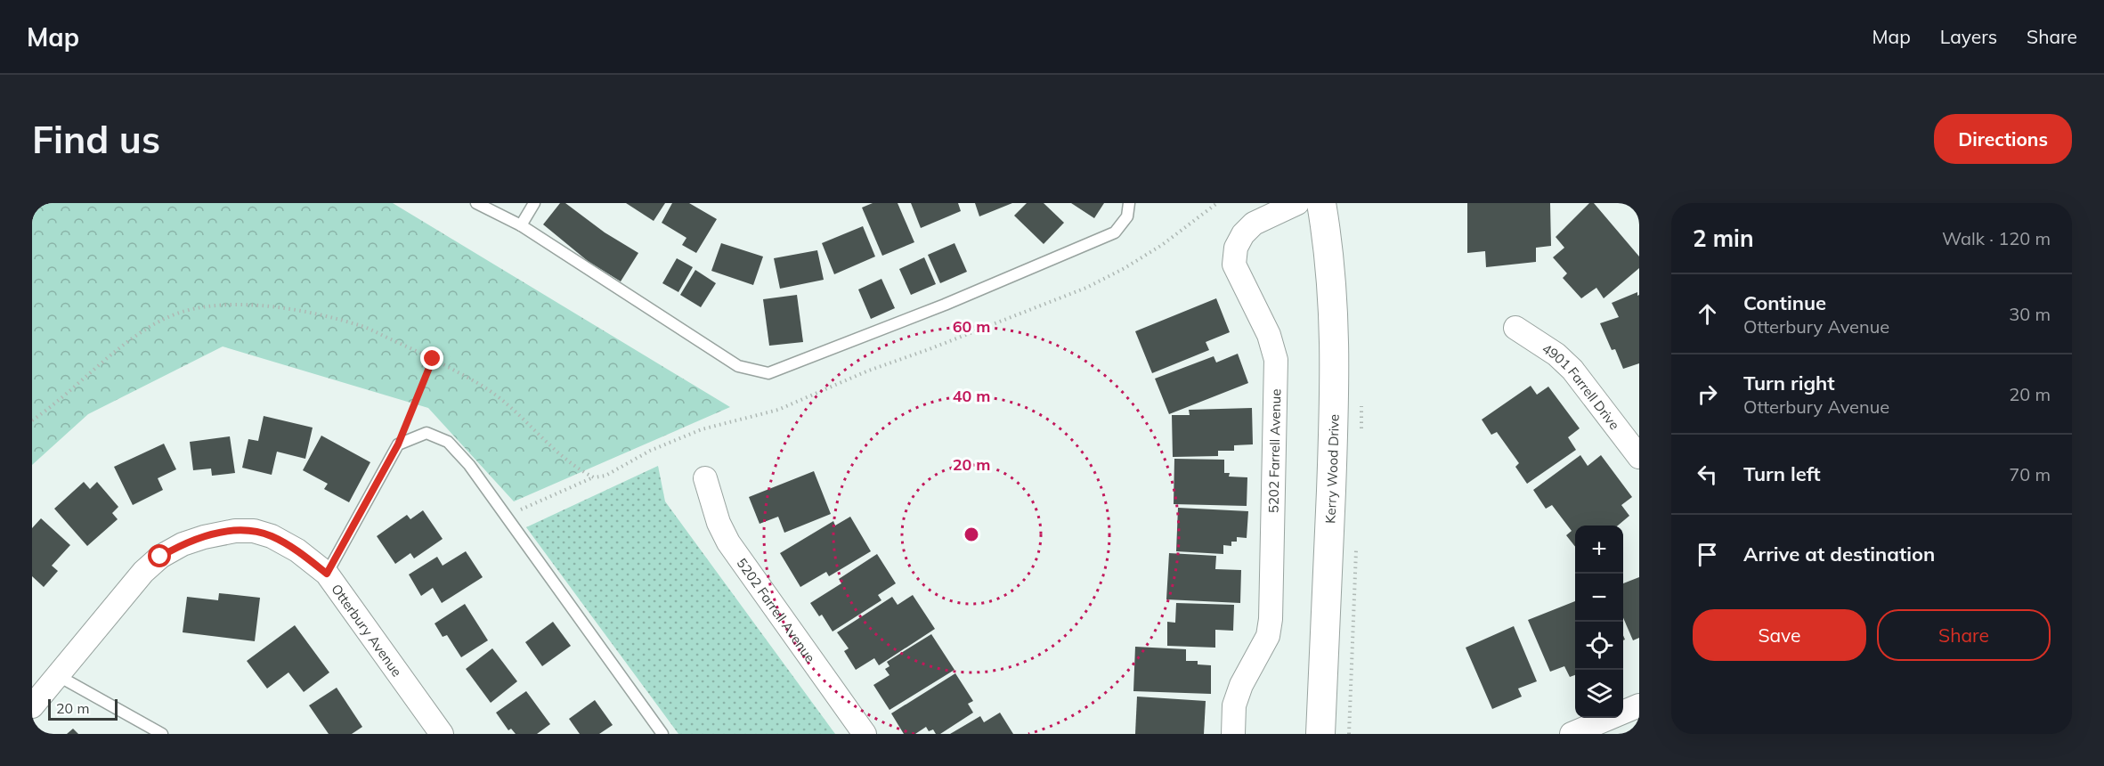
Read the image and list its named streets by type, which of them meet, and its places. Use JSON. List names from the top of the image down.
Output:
{
  "streets": {
    "street": [
      "4901 Farrell Drive",
      "5202 Farrell Avenue",
      "Kerry Wood Drive",
      "Otterbury Avenue"
    ]
  },
  "scale_bar": "20 m",
  "page": {
    "header": "Map",
    "nav": ["Map", "Layers", "Share"],
    "buttons": [
      "Directions",
      ["Save", "Share"]
    ],
    "title": "Find us",
    "heading": ["2 min", "Walk · 120 m"],
    "list": [
      ["Continue", "Otterbury Avenue", "30 m"],
      ["Turn right", "Otterbury Avenue", "20 m"],
      ["Turn left", "70 m"],
      "Arrive at destination"
    ],
    "map_buttons": ["+", "−"],
    "scale": "20 m"
  },
  "rings": ["60 m", "40 m", "20 m"]
}
